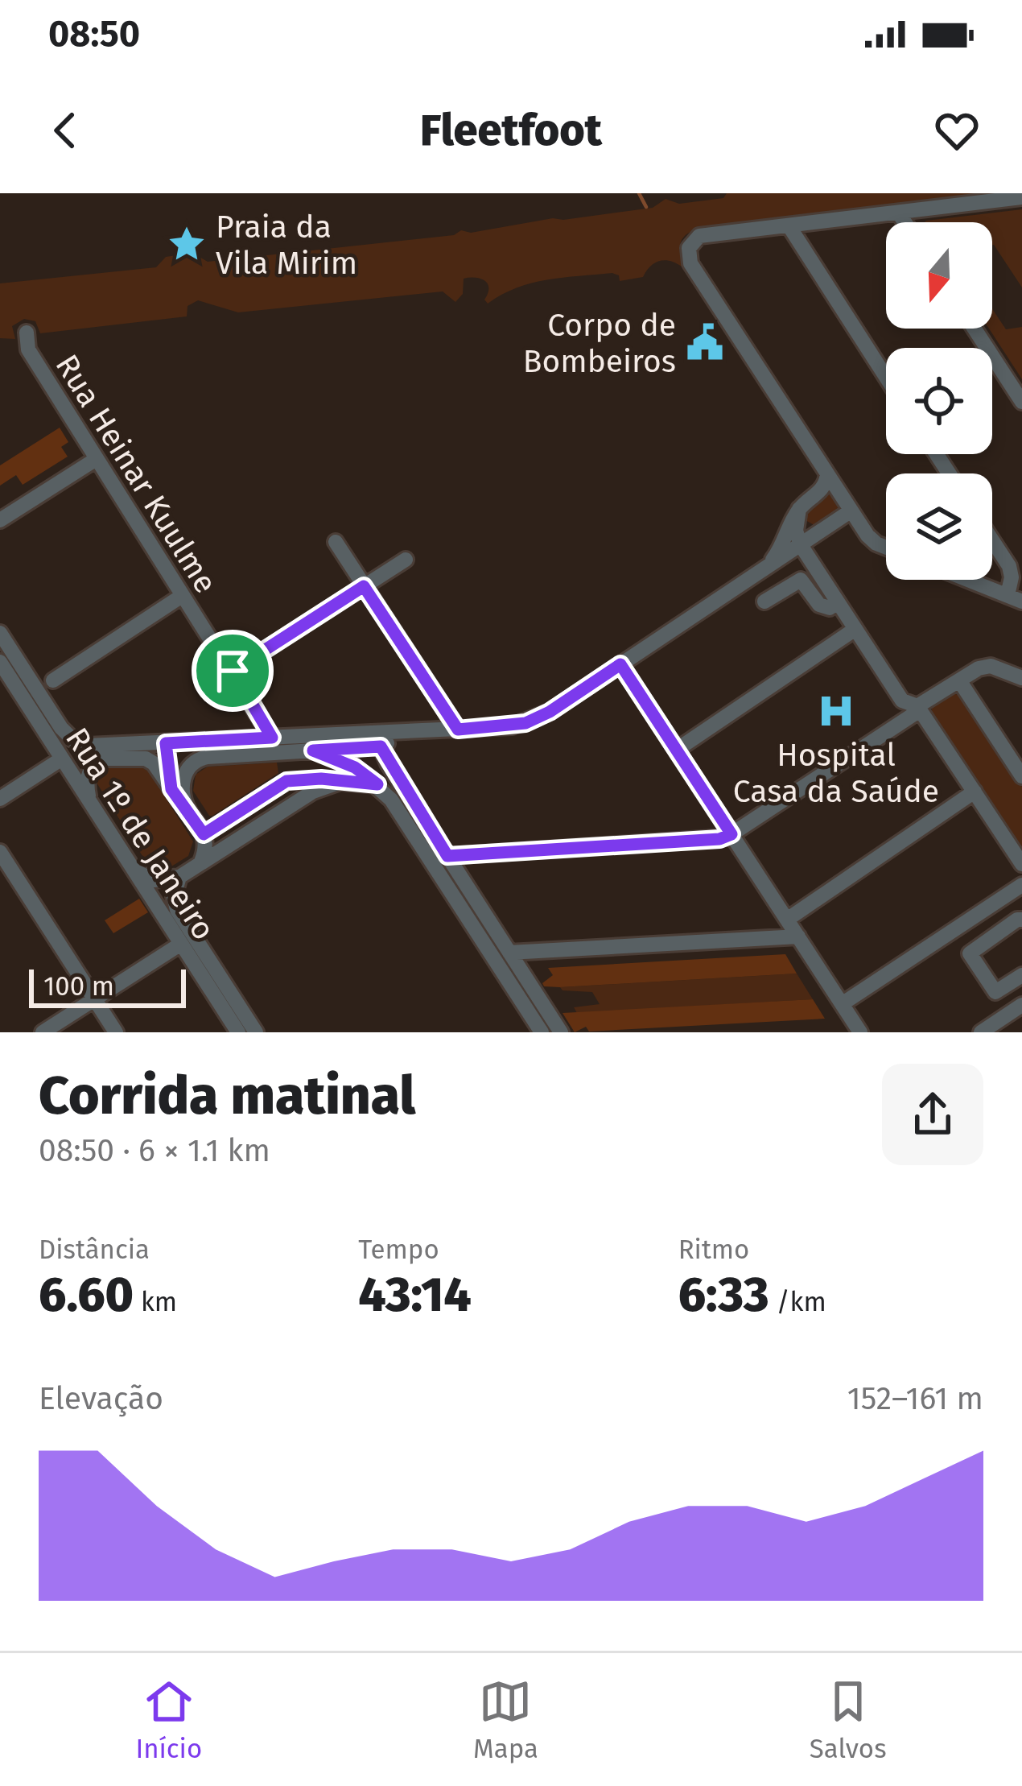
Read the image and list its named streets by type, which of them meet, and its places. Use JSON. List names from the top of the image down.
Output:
{
  "streets": {
    "street": ["Rua Heinar Kuulme", "Rua 1º de Janeiro"]
  },
  "places": {
    "place": ["Praia da Vila Mirim"],
    "public building": ["Corpo de Bombeiros"],
    "hospital": ["Hospital Casa da Saúde"]
  },
  "scale_bar": "100 m",
  "north": "bottom",
  "page": {
    "status": "08:50",
    "header": "Fleetfoot",
    "scale": "100 m",
    "heading": ["Corrida matinal", "08:50 · 6 × 1.1 km"],
    "stats": [
      ["Distância", "6.60 km"],
      ["Tempo", "43:14"],
      ["Ritmo", "6:33 /km"]
    ],
    "chart": ["Elevação", "152–161 m"],
    "tabs": ["Início", "Mapa", "Salvos"]
  }
}
